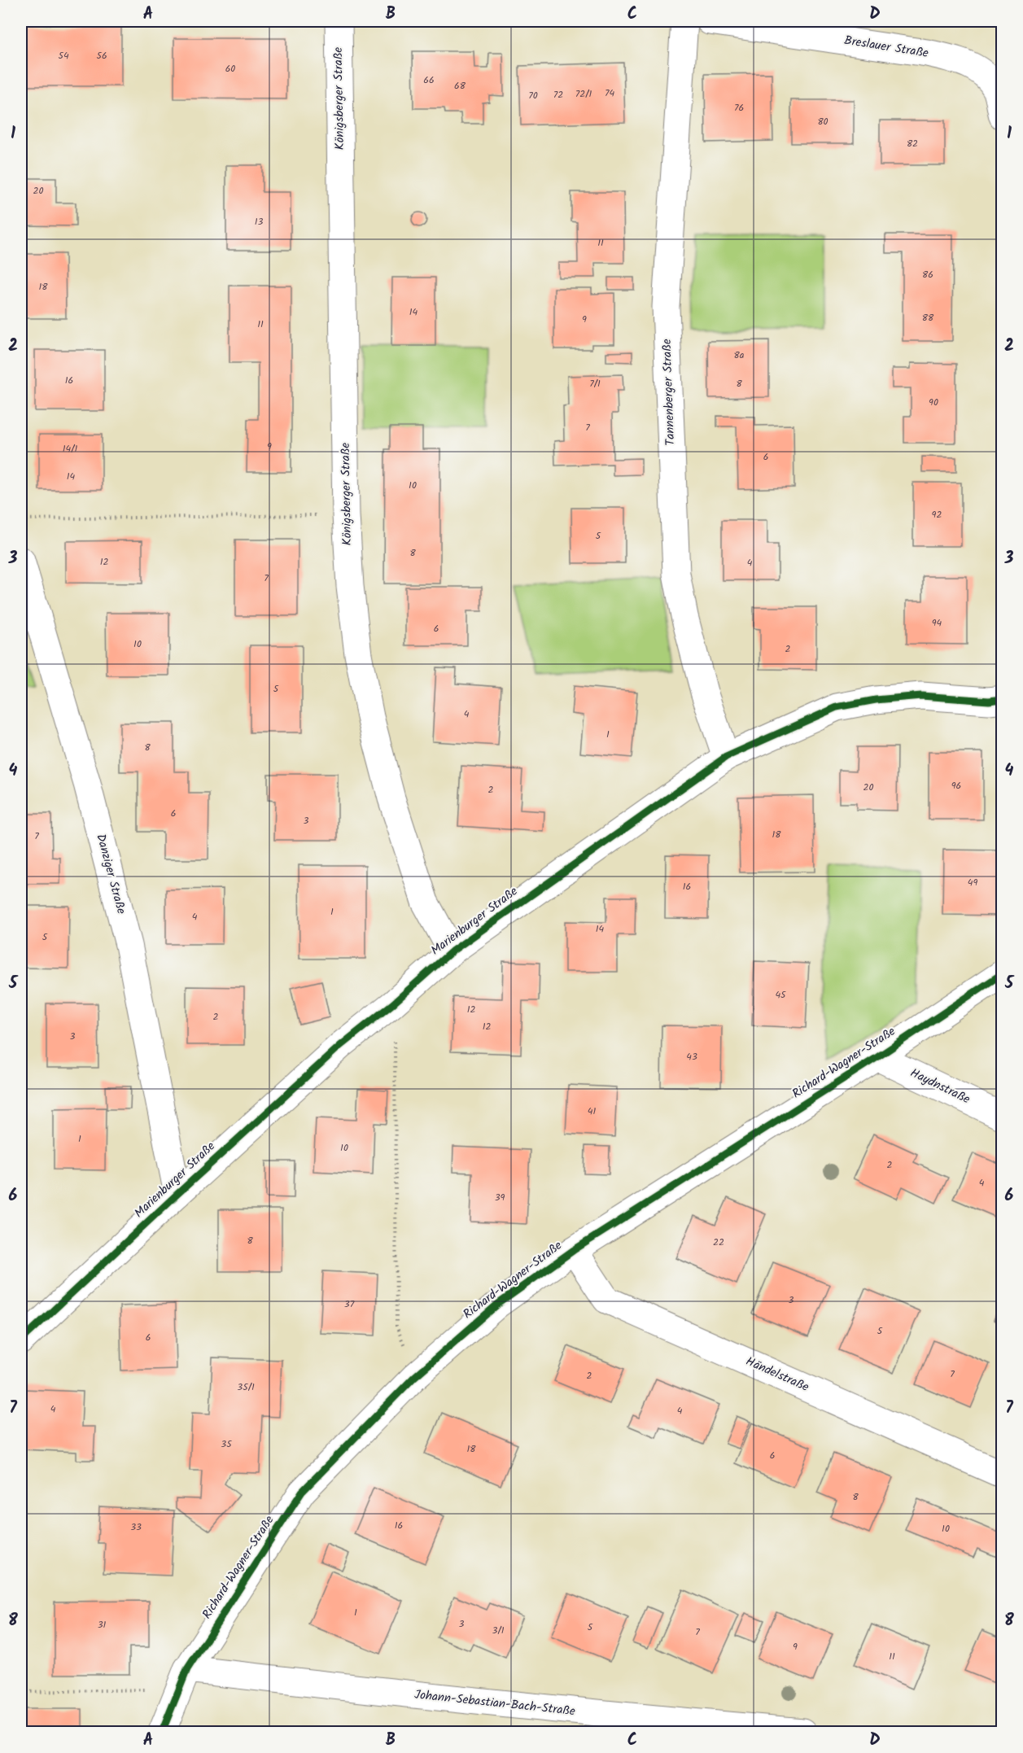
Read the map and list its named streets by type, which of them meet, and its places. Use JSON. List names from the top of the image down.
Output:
{
  "streets": {
    "street": [
      "Breslauer Straße",
      "Königsberger Straße",
      "Tannenberger Straße",
      "Danziger Straße",
      "Marienburger Straße",
      "Richard-Wagner-Straße",
      "Haydnstraße",
      "Händelstraße",
      "Johann-Sebastian-Bach-Straße"
    ]
  },
  "crossings": [
    ["Königsberger Straße", "Marienburger Straße"],
    ["Tannenberger Straße", "Marienburger Straße"],
    ["Danziger Straße", "Marienburger Straße"],
    ["Richard-Wagner-Straße", "Haydnstraße"],
    ["Richard-Wagner-Straße", "Händelstraße"],
    ["Richard-Wagner-Straße", "Johann-Sebastian-Bach-Straße"]
  ],
  "house_numbers": [
    "54",
    "56",
    "60",
    "66",
    "68",
    "74",
    "72/1",
    "72",
    "70",
    "76",
    "80",
    "82",
    "20",
    "13",
    "11",
    "86",
    "18",
    "14",
    "88",
    "9",
    "11",
    "8a",
    "16",
    "7/1",
    "8",
    "90",
    "7",
    "9",
    "14/1",
    "6",
    "14",
    "10",
    "92",
    "5",
    "8",
    "12",
    "4",
    "7",
    "94",
    "6",
    "10",
    "2",
    "5",
    "4",
    "1",
    "8",
    "96",
    "20",
    "2",
    "6",
    "3",
    "18",
    "7",
    "49",
    "16",
    "1",
    "4",
    "14",
    "5",
    "45",
    "12",
    "2",
    "12",
    "3",
    "43",
    "41",
    "1",
    "10",
    "2",
    "4",
    "39",
    "8",
    "22",
    "3",
    "37",
    "5",
    "6",
    "7",
    "2",
    "35/1",
    "4",
    "4",
    "35",
    "18",
    "6",
    "8",
    "16",
    "33",
    "10",
    "1",
    "3",
    "31",
    "5",
    "3/1",
    "7",
    "9",
    "11"
  ],
  "grid": {
    "columns": [
      "A",
      "B",
      "C",
      "D"
    ],
    "rows": [
      "1",
      "2",
      "3",
      "4",
      "5",
      "6",
      "7",
      "8"
    ]
  }
}
